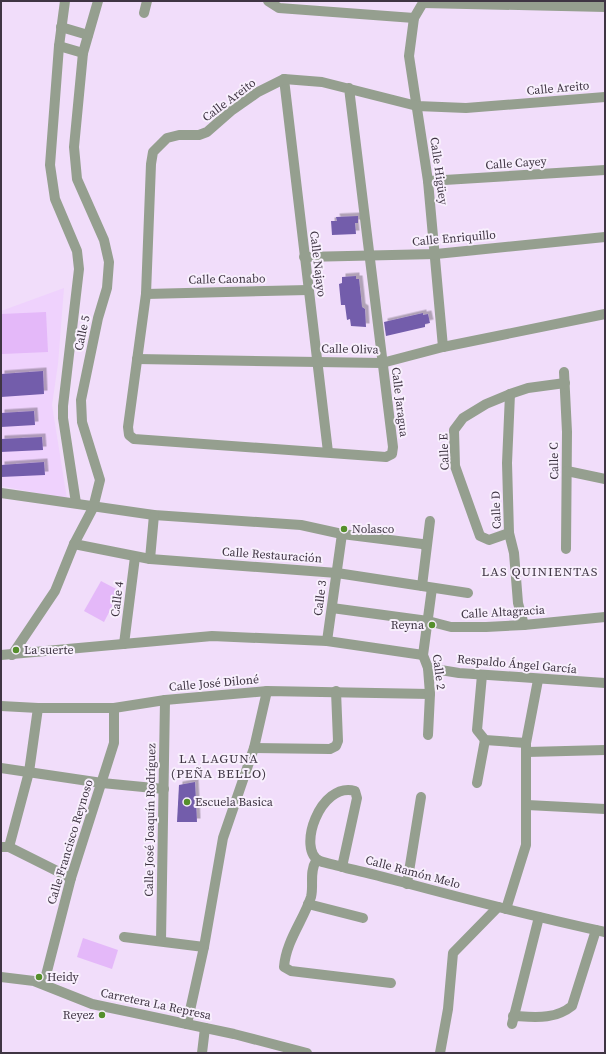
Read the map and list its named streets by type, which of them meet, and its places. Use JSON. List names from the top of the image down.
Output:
{
  "streets": {
    "street": [
      "Calle Areito",
      "Calle Cayey",
      "Calle Higüey",
      "Calle Enriquillo",
      "Calle Najayo",
      "Calle Caonabo",
      "Calle 5",
      "Calle Oliva",
      "Calle Jaragua",
      "Calle E",
      "Calle C",
      "Calle D",
      "Calle Restauración",
      "Calle 3",
      "Calle 4",
      "Calle Altagracia",
      "Respaldo Ángel García",
      "Calle 2",
      "Calle José Diloné",
      "Calle José Joaquín Rodríguez",
      "Calle Francisco Reynoso",
      "Calle Ramón Melo",
      "Carretera La Represa"
    ]
  },
  "crossings": [
    ["Calle Areito", "Calle Higüey"],
    ["Calle Areito", "Calle Najayo"],
    ["Calle Areito", "Calle Caonabo"],
    ["Calle Areito", "Calle Oliva"],
    ["Calle Areito", "Calle Jaragua"],
    ["Calle Cayey", "Calle Higüey"],
    ["Calle Higüey", "Calle Enriquillo"],
    ["Calle Higüey", "Calle Oliva"],
    ["Calle Enriquillo", "Calle Najayo"],
    ["Calle Enriquillo", "Calle Jaragua"],
    ["Calle Najayo", "Calle Caonabo"],
    ["Calle Najayo", "Calle Oliva"],
    ["Calle Najayo", "Calle Jaragua"],
    ["Calle 5", "Calle Restauración"],
    ["Calle Oliva", "Calle Jaragua"],
    ["Calle E", "Calle C"],
    ["Calle E", "Calle D"],
    ["Calle D", "Calle Altagracia"],
    ["Calle Restauración", "Calle 3"],
    ["Calle Restauración", "Calle 4"],
    ["Calle Restauración", "Calle 2"],
    ["Calle 3", "Calle Altagracia"],
    ["Calle Altagracia", "Calle 2"],
    ["Respaldo Ángel García", "Calle 2"],
    ["Calle 2", "Calle José Diloné"],
    ["Calle José Diloné", "Calle José Joaquín Rodríguez"],
    ["Calle José Diloné", "Calle Francisco Reynoso"],
    ["Calle Francisco Reynoso", "Carretera La Represa"]
  ],
  "districts": ["LAS QUINIENTAS", "LA LAGUNA (PEÑA BELLO)"],
  "places": [
    "Nolasco",
    "Reyna",
    "La suerte",
    "Escuela Basica",
    "Heidy",
    "Reyez"
  ]
}
